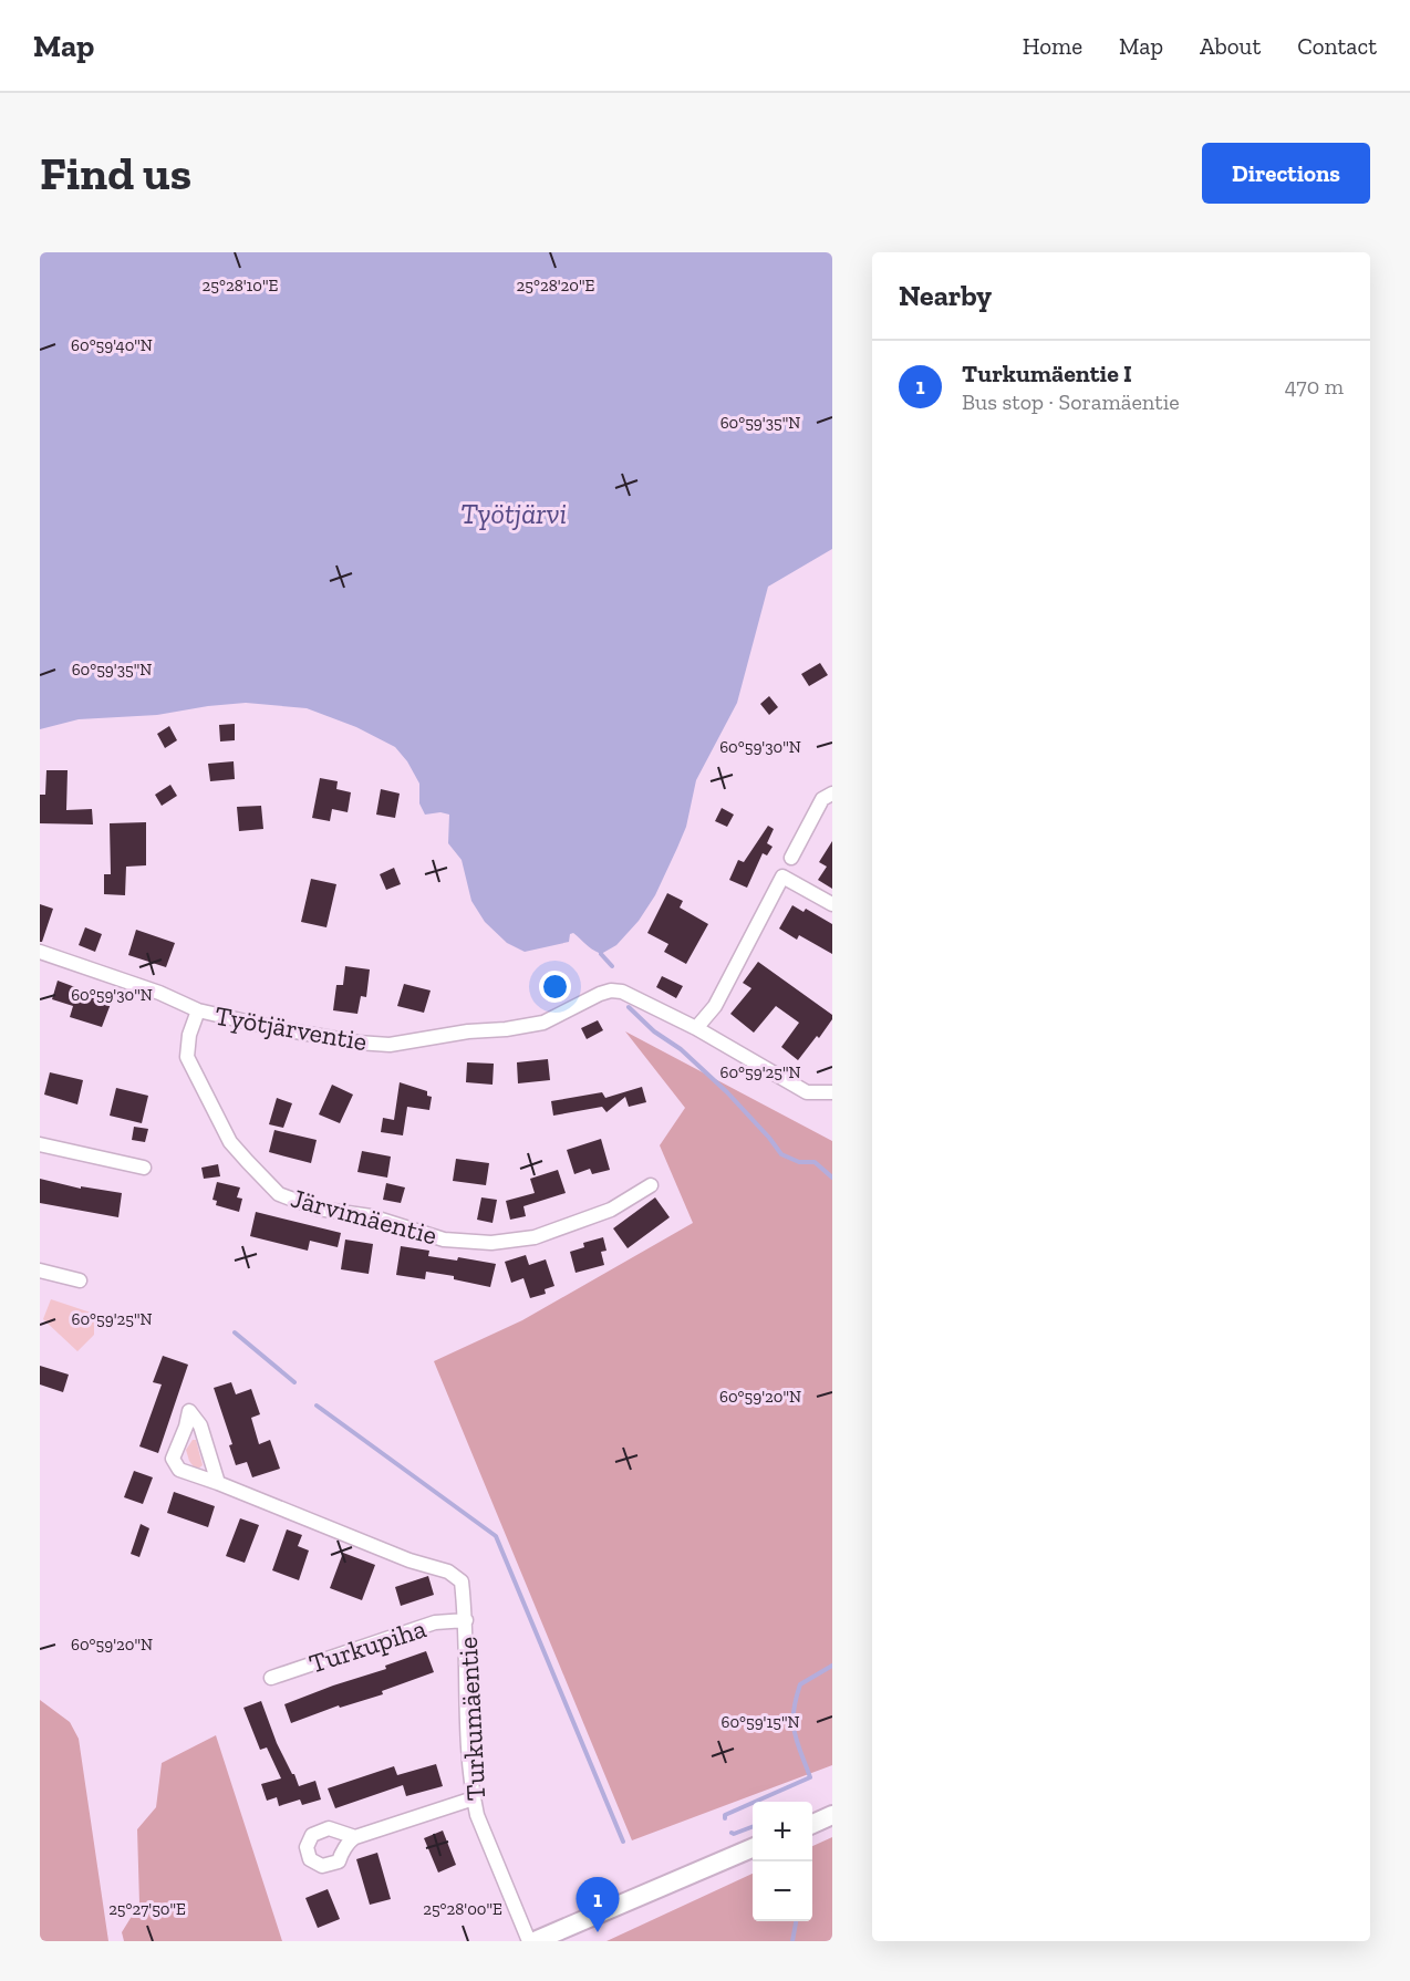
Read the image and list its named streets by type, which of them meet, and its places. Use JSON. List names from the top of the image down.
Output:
{
  "streets": {
    "street": [
      "Työtjärventie",
      "Järvimäentie",
      "Turkupiha",
      "Turkumäentie"
    ]
  },
  "crossings": [
    ["Työtjärventie", "Järvimäentie"],
    ["Turkupiha", "Turkumäentie"]
  ],
  "water": ["Työtjärvi"],
  "page": {
    "header": "Map",
    "nav": [
      "Home",
      "Map",
      "About",
      "Contact"
    ],
    "buttons": "Directions",
    "title": "Find us",
    "heading": "Nearby",
    "list": [
      {
        "mark": "1",
        "name": "Turkumäentie I",
        "note": "Bus stop · Soramäentie",
        "value": "470 m"
      }
    ],
    "map_buttons": ["+", "−"],
    "pins": "1"
  },
  "coordinates": [
    "25°28'10\"E",
    "25°28'20\"E",
    "60°59'40\"N",
    "60°59'35\"N",
    "60°59'30\"N",
    "60°59'25\"N",
    "60°59'20\"N",
    "60°59'15\"N",
    "25°27'50\"E",
    "25°28'00\"E"
  ]
}
